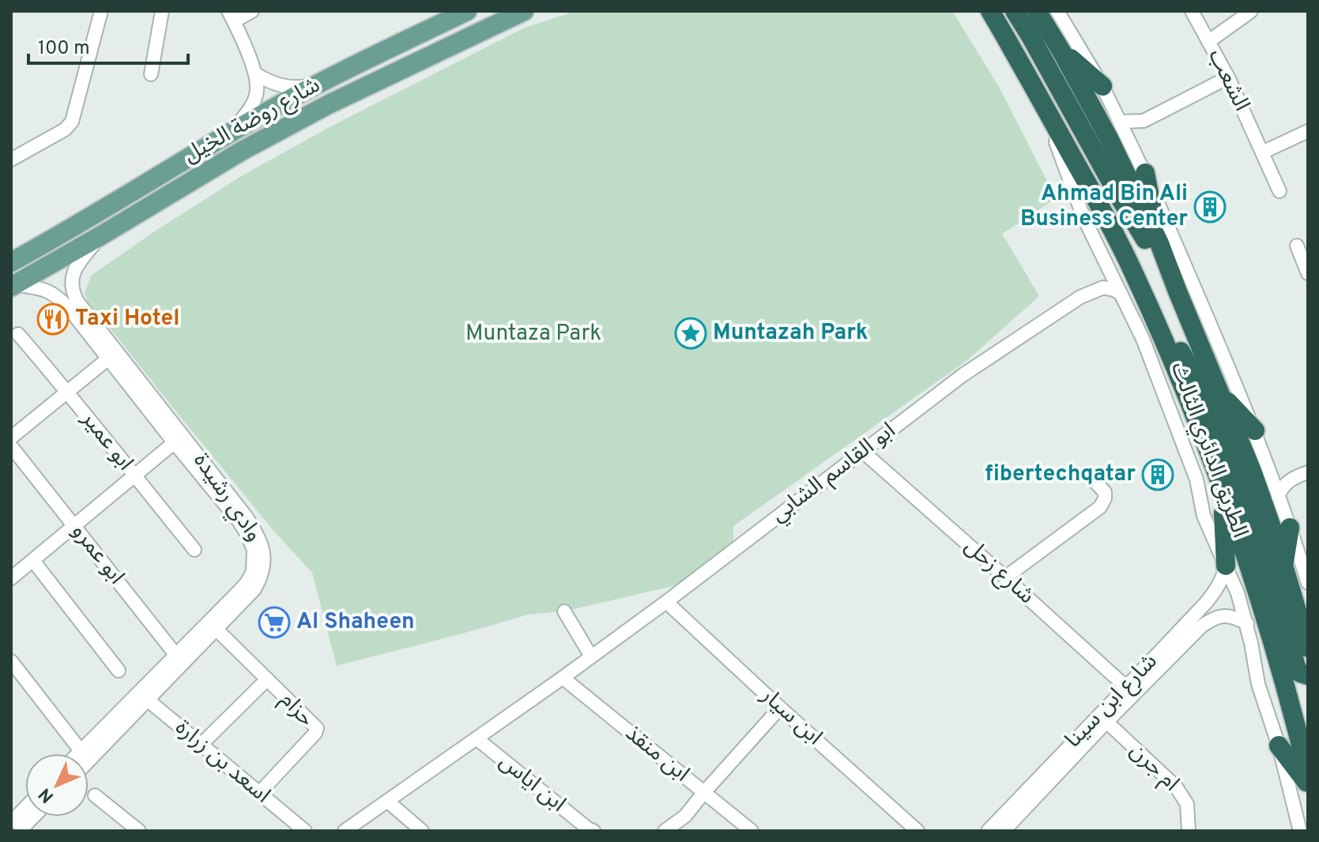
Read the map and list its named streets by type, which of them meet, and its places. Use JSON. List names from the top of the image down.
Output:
{
  "streets": {
    "highway": ["الطريق الدائري الثالث"],
    "main road": ["شارع روضة الخيل"],
    "street": [
      "الشعب",
      "ابو عمير",
      "ابو القاسم الشابي",
      "وادي رشيدة",
      "ابو عمرو",
      "شارع زحل",
      "شارع ابن سينا",
      "حزام",
      "ابن سيار",
      "ابن منقذ",
      "اسعد بن زرارة",
      "ام جرن",
      "ابن اياس"
    ]
  },
  "crossings": [
    ["شارع روضة الخيل", "وادي رشيدة"],
    ["الطريق الدائري الثالث", "شارع ابن سينا"],
    ["ابو القاسم الشابي", "شارع زحل"],
    ["ابو القاسم الشابي", "ابن سيار"],
    ["ابو القاسم الشابي", "ابن منقذ"],
    ["ابو القاسم الشابي", "ابن اياس"],
    ["وادي رشيدة", "ابو عمرو"],
    ["وادي رشيدة", "حزام"],
    ["وادي رشيدة", "اسعد بن زرارة"],
    ["شارع زحل", "شارع ابن سينا"],
    ["شارع ابن سينا", "ام جرن"],
    ["حزام", "اسعد بن زرارة"]
  ],
  "parks": ["Muntaza Park"],
  "places": {
    "building": ["Ahmad Bin Ali Business Center", "fibertechqatar"],
    "restaurant": ["Taxi Hotel"],
    "place": ["Muntazah Park"],
    "supermarket": ["Al Shaheen"]
  },
  "scale_bar": "100 m",
  "north": "bottom left"
}
